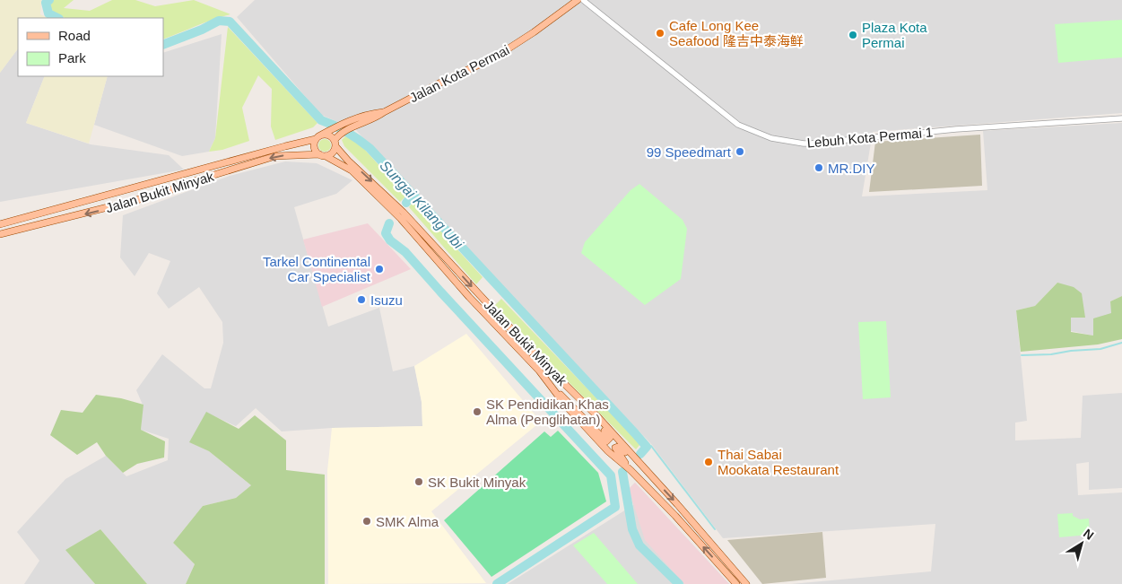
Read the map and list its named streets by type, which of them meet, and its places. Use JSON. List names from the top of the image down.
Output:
{
  "streets": {
    "main road": ["Jalan Kota Permai", "Jalan Bukit Minyak"],
    "street": ["Lebuh Kota Permai 1"]
  },
  "crossings": [
    ["Jalan Kota Permai", "Jalan Bukit Minyak"]
  ],
  "water": ["Sungai Kilang Ubi"],
  "places": [
    "Cafe Long Kee Seafood 隆吉中泰海鲜",
    "Plaza Kota Permai",
    "99 Speedmart",
    "MR.DIY",
    "Tarkel Continental Car Specialist",
    "Isuzu",
    "SK Pendidikan Khas Alma (Penglihatan)",
    "Thai Sabai Mookata Restaurant",
    "SK Bukit Minyak",
    "SMK Alma"
  ],
  "legend": ["Road", "Park"],
  "north": "top right"
}
